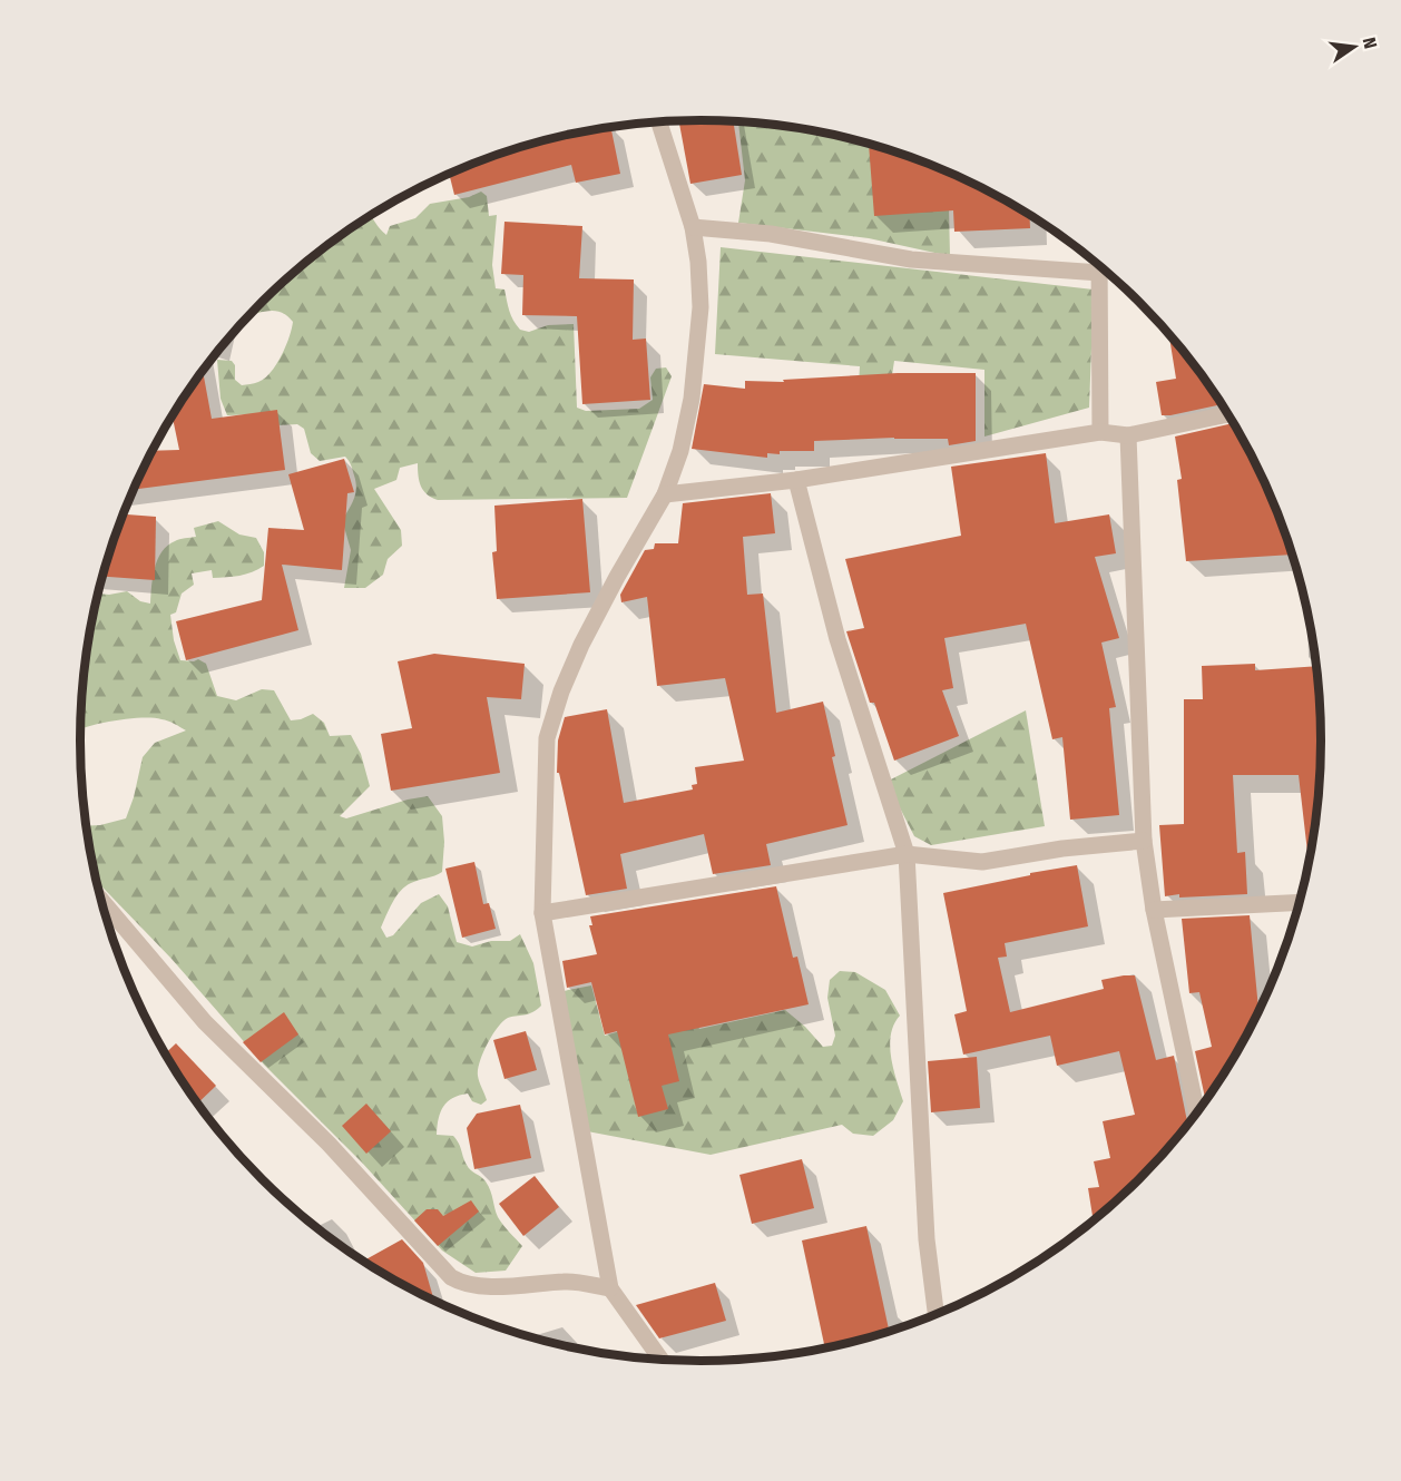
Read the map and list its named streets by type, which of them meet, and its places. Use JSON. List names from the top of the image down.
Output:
{
  "north": "right"
}
